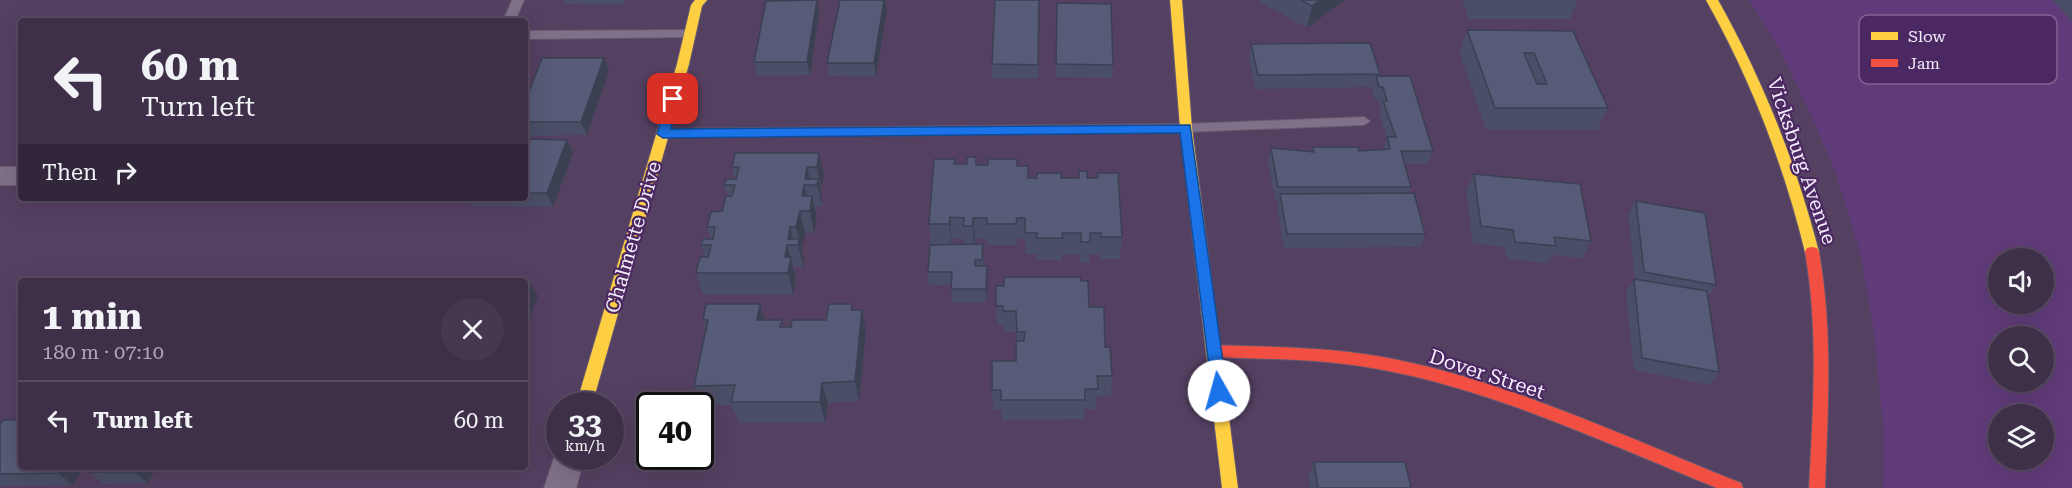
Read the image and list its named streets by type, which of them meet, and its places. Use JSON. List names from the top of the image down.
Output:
{
  "streets": {
    "street": ["Vicksburg Avenue", "Chalmette Drive", "Dover Street"]
  },
  "legend": ["Slow", "Jam"],
  "page": {
    "turn": ["60 m", "Turn left"],
    "then": "Then",
    "heading": ["1 min", "180 m · 07:10"],
    "list": [
      {
        "name": "Turn left",
        "value": "60 m"
      }
    ],
    "speed": "33 km/h",
    "limit": "40"
  }
}
